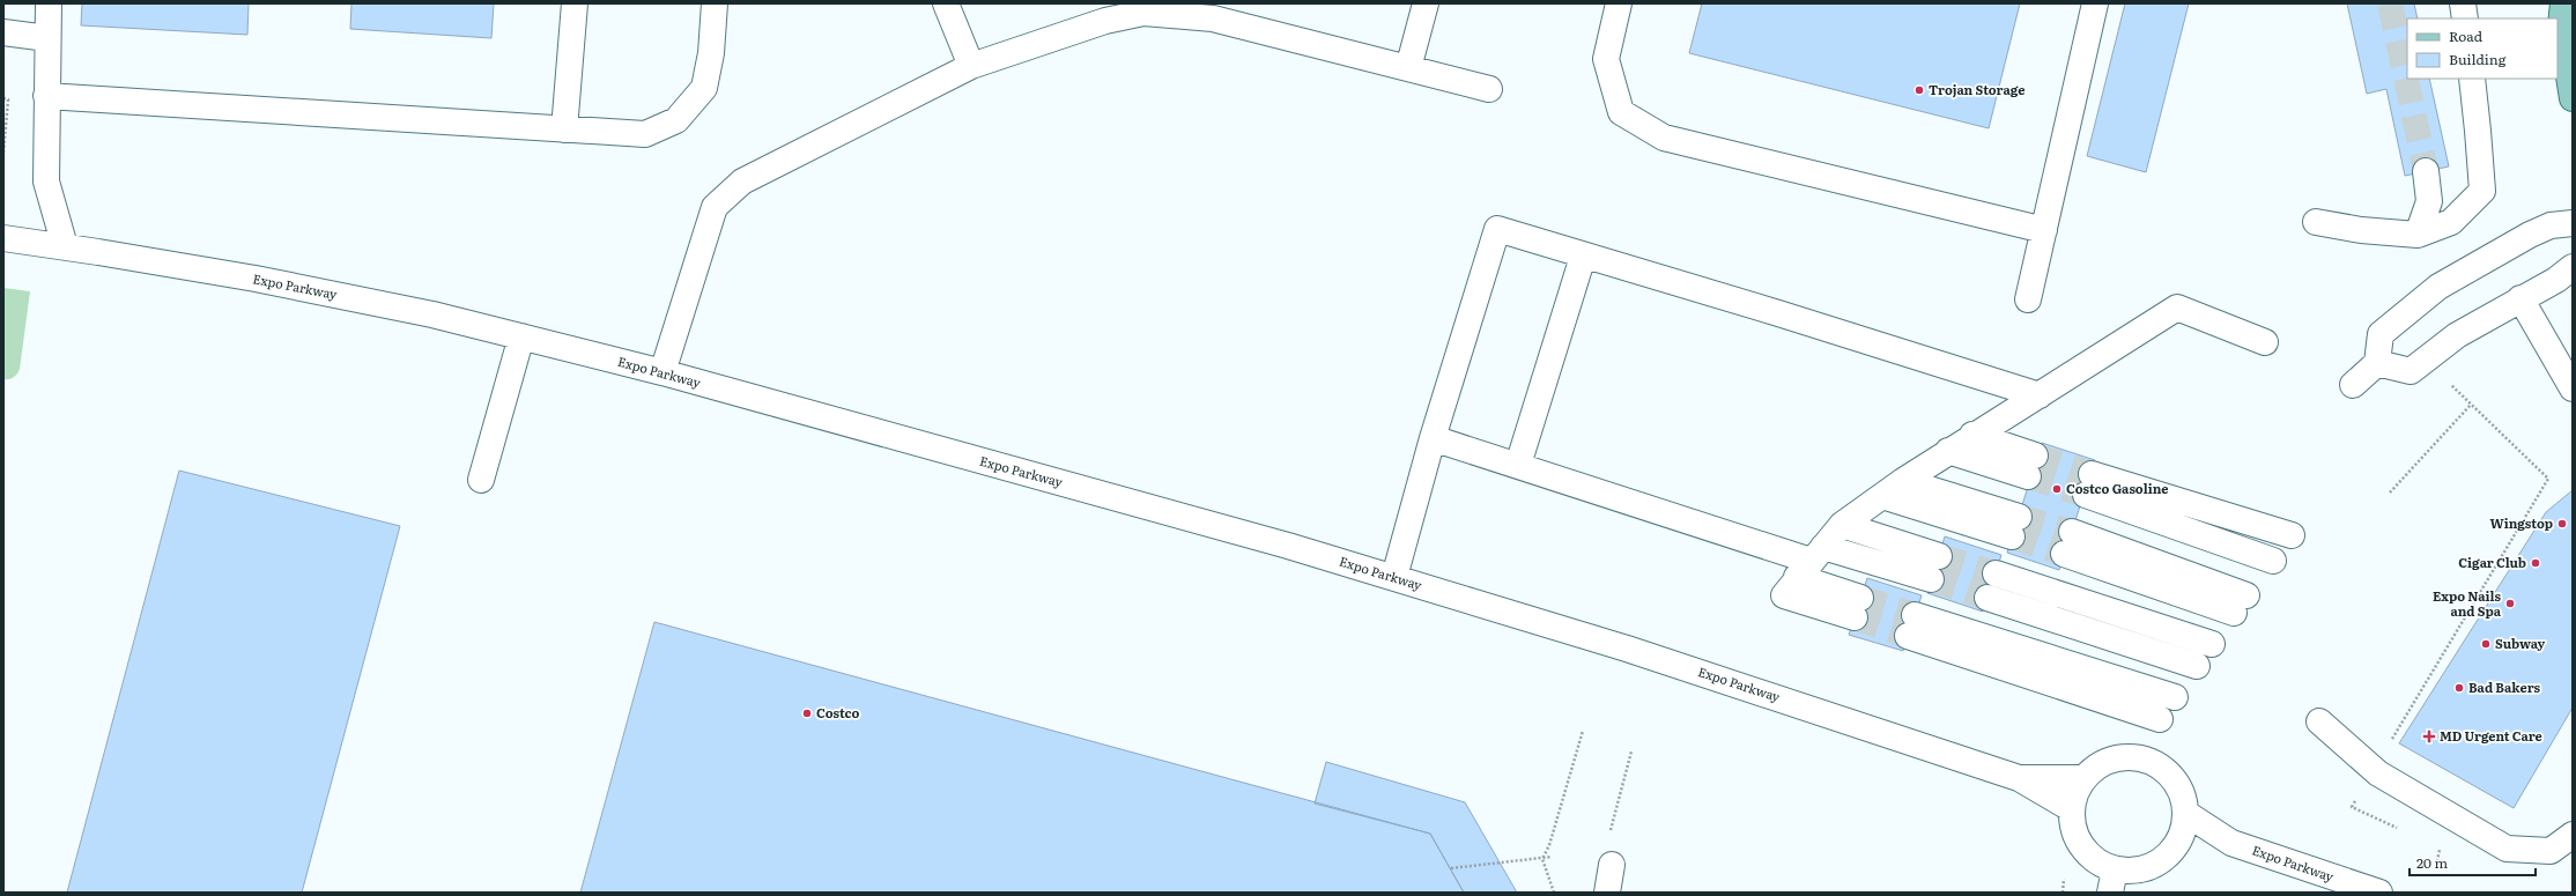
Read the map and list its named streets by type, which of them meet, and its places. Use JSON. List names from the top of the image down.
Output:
{
  "streets": {
    "street": ["Expo Parkway"]
  },
  "places": {
    "other": [
      "Trojan Storage",
      "Costco Gasoline",
      "Wingstop",
      "Cigar Club",
      "Expo Nails and Spa",
      "Subway",
      "Bad Bakers",
      "Costco"
    ],
    "health": ["MD Urgent Care"]
  },
  "legend": ["Road", "Building"],
  "scale_bar": "20 m"
}
